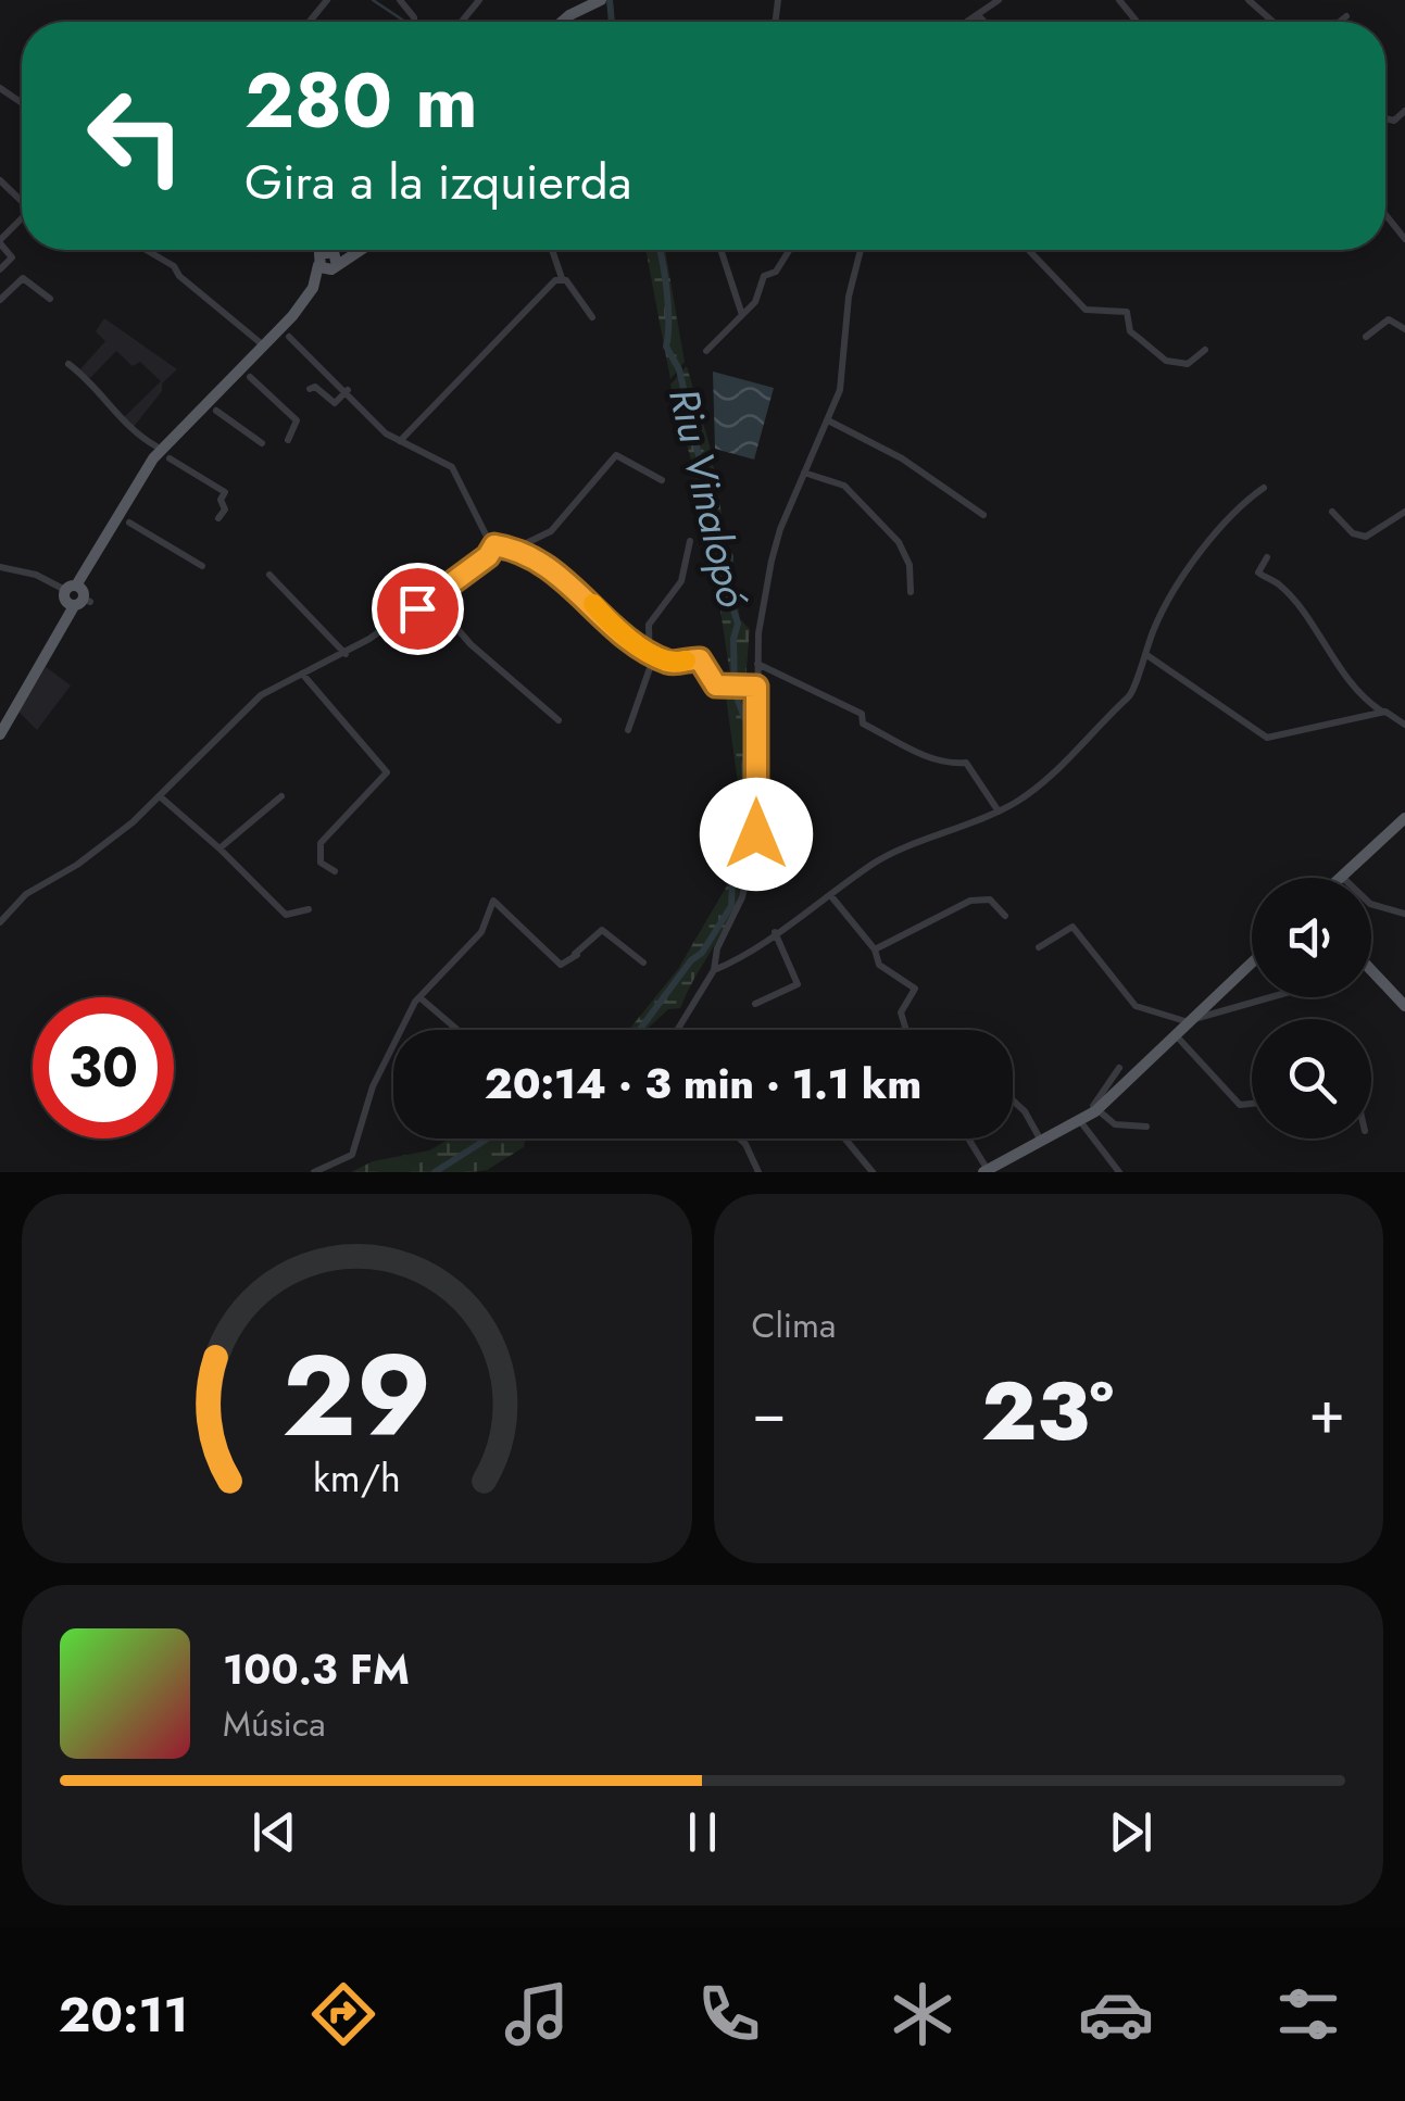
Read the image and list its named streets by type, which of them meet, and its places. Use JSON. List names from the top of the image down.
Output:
{
  "water": ["Riu Vinalopó"],
  "page": {
    "turn": ["280 m", "Gira a la izquierda"],
    "limit": "30",
    "trip": "20:14 · 3 min · 1.1 km",
    "tile": "Clima",
    "heat": ["−", "23°", "+"],
    "song": ["100.3 FM", "Música"],
    "tabs": "20:11",
    "gauge": ["29", "km/h"]
  }
}
